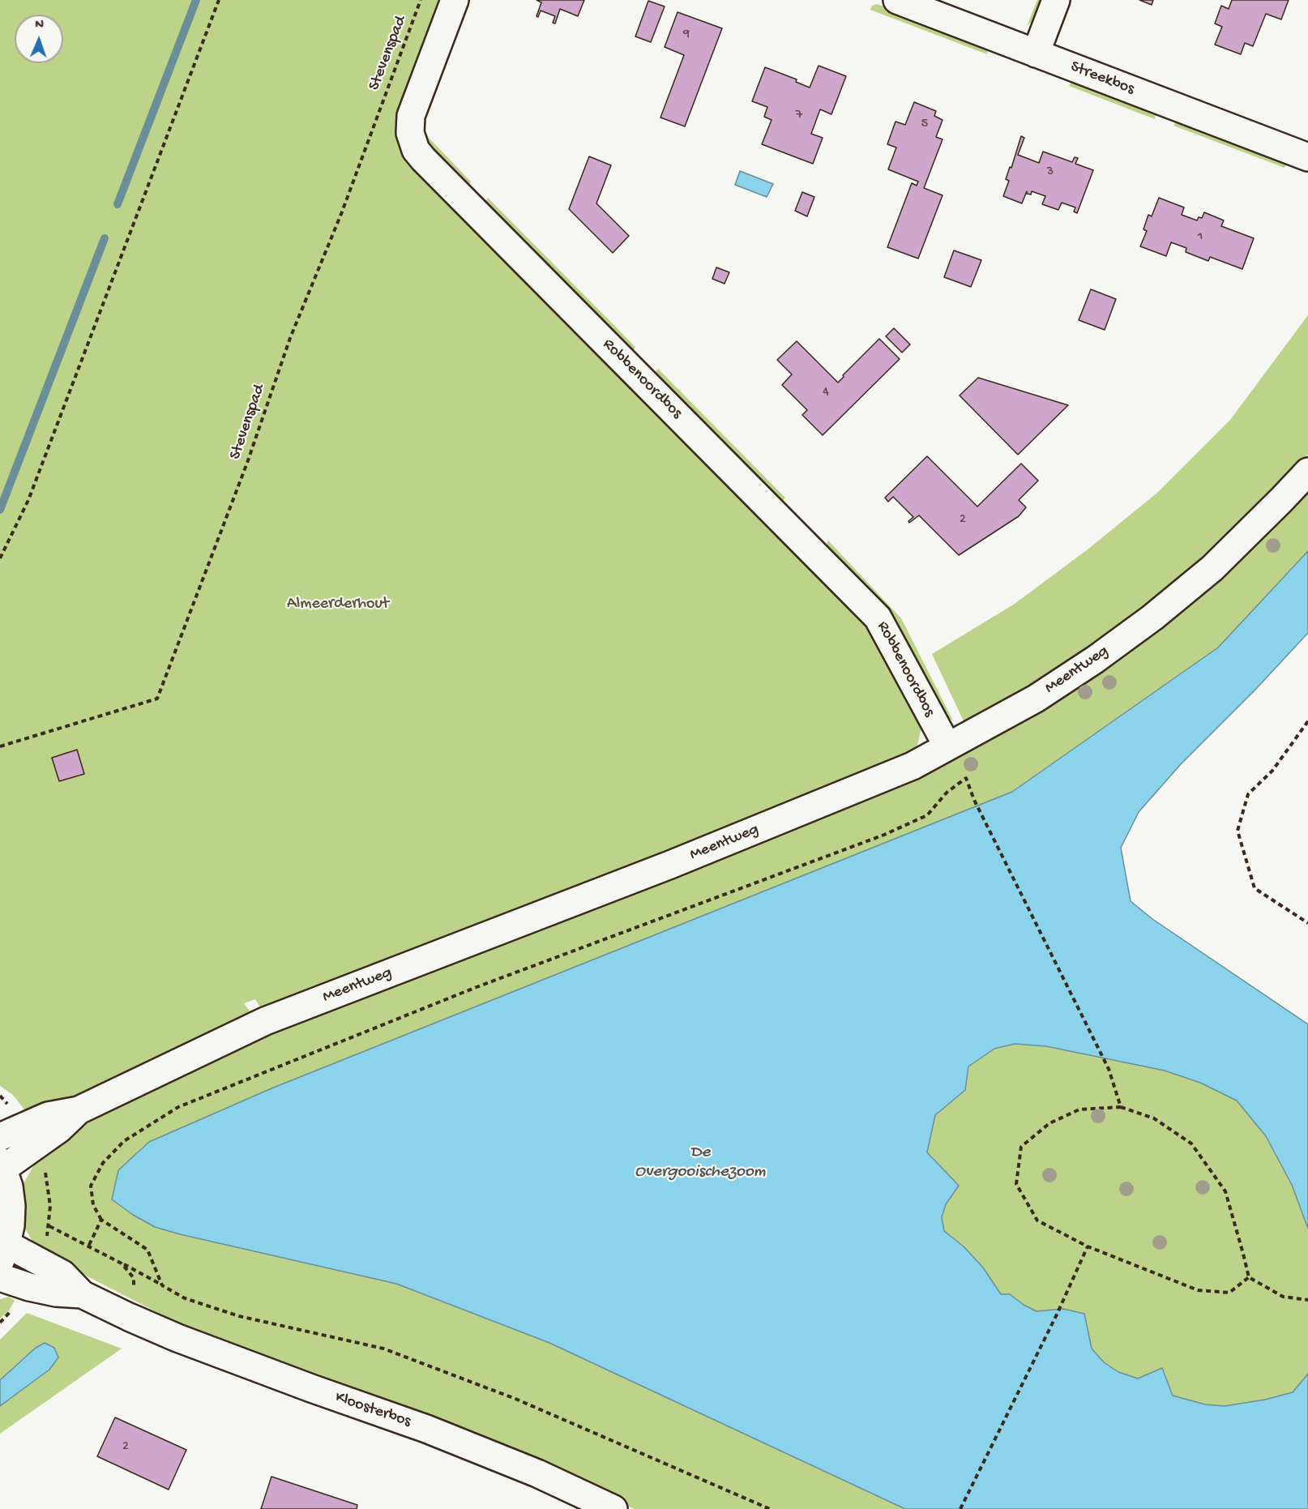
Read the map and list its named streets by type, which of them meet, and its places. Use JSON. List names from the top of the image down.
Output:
{
  "streets": {
    "street": [
      "Streekbos",
      "Robbenoordbos",
      "Meentweg",
      "Kloosterbos"
    ],
    "path": ["Stevenspad"]
  },
  "crossings": [
    ["Robbenoordbos", "Meentweg"]
  ],
  "water": ["De Overgooischezoom"],
  "parks": ["Almeerderhout"],
  "house_numbers": [
    "9",
    "7",
    "5",
    "3",
    "1",
    "4",
    "2",
    "2"
  ],
  "north": "top"
}
